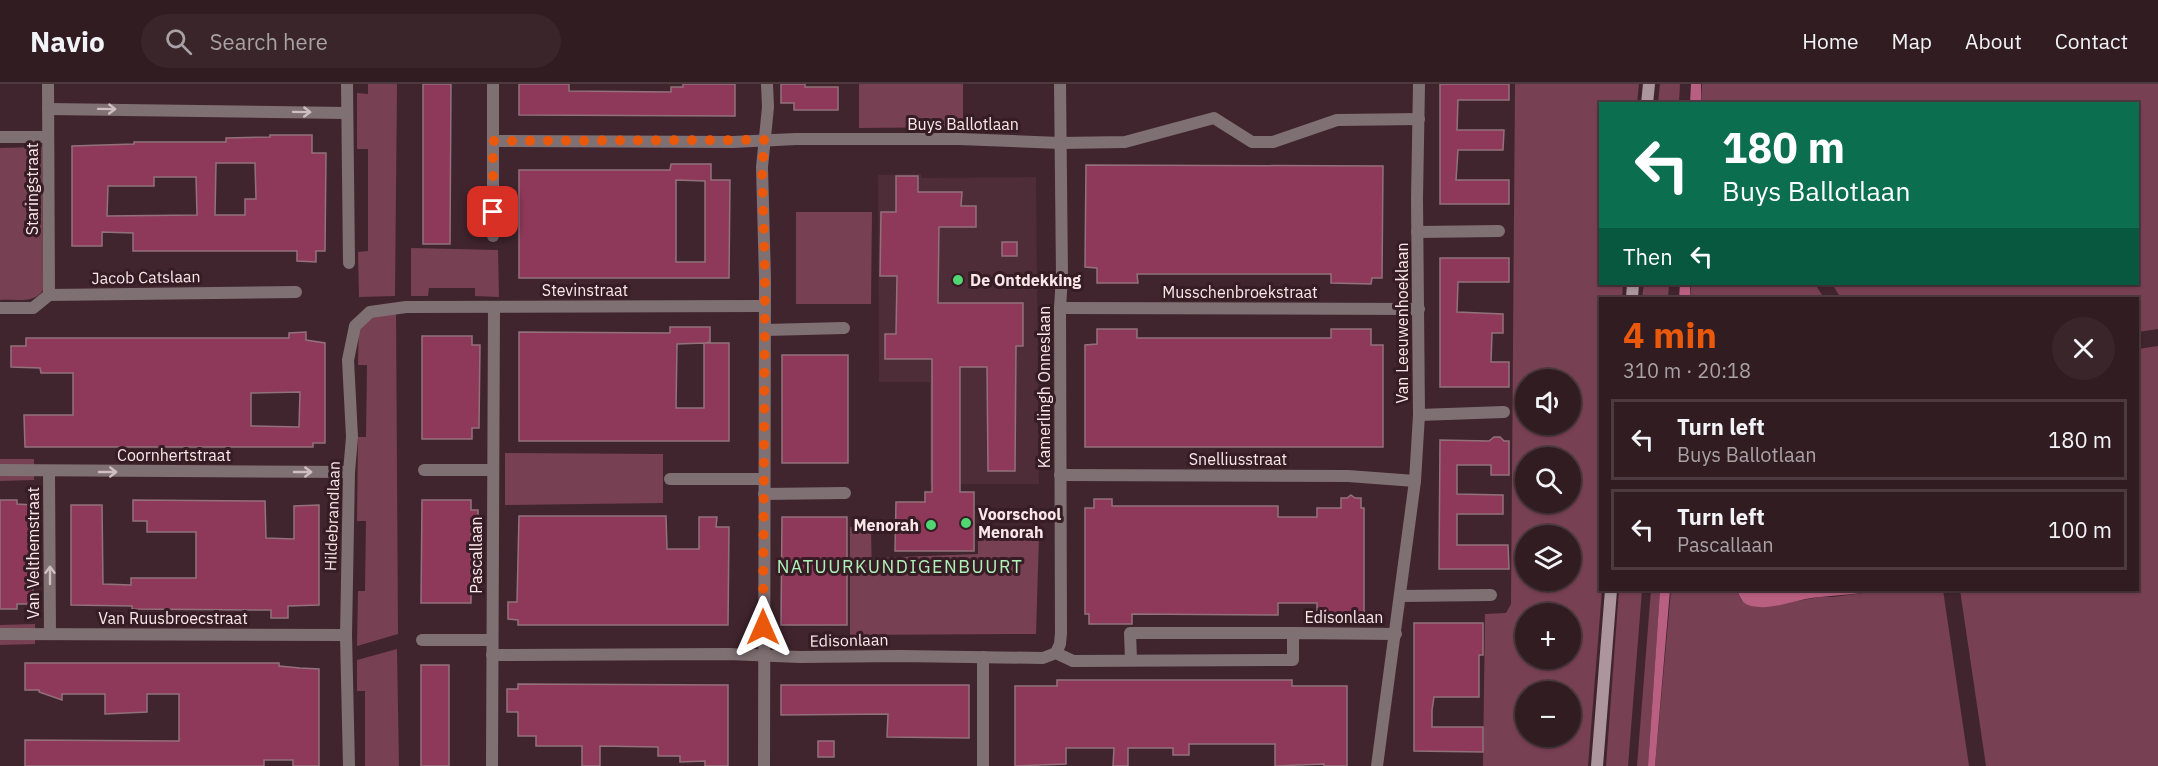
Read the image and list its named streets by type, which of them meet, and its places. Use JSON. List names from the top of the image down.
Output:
{
  "streets": {
    "street": [
      "Buys Ballotlaan",
      "Staringstraat",
      "Jacob Catslaan",
      "Stevinstraat",
      "Musschenbroekstraat",
      "Van Leeuwenhoeklaan",
      "Kamerlingh Onneslaan",
      "Coornhertstraat",
      "Snelliusstraat",
      "Hildebrandlaan",
      "Van Velthemstraat",
      "Pascallaan",
      "Edisonlaan",
      "Van Ruusbroecstraat"
    ]
  },
  "crossings": [
    ["Buys Ballotlaan", "Van Leeuwenhoeklaan"],
    ["Buys Ballotlaan", "Kamerlingh Onneslaan"],
    ["Staringstraat", "Jacob Catslaan"],
    ["Stevinstraat", "Hildebrandlaan"],
    ["Stevinstraat", "Pascallaan"],
    ["Musschenbroekstraat", "Van Leeuwenhoeklaan"],
    ["Musschenbroekstraat", "Kamerlingh Onneslaan"],
    ["Van Leeuwenhoeklaan", "Snelliusstraat"],
    ["Van Leeuwenhoeklaan", "Edisonlaan"],
    ["Kamerlingh Onneslaan", "Snelliusstraat"],
    ["Kamerlingh Onneslaan", "Edisonlaan"],
    ["Coornhertstraat", "Hildebrandlaan"],
    ["Coornhertstraat", "Van Velthemstraat"],
    ["Hildebrandlaan", "Van Ruusbroecstraat"],
    ["Van Velthemstraat", "Van Ruusbroecstraat"],
    ["Pascallaan", "Edisonlaan"]
  ],
  "one_way": ["Coornhertstraat", "Van Velthemstraat"],
  "districts": ["NATUURKUNDIGENBUURT"],
  "places": ["De Ontdekking", "Voorschool Menorah", "Menorah"],
  "page": {
    "header": "Navio",
    "search": "Search here",
    "nav": [
      "Home",
      "Map",
      "About",
      "Contact"
    ],
    "turn": ["180 m", "Buys Ballotlaan"],
    "then": "Then",
    "heading": ["4 min", "310 m · 20:18"],
    "map_buttons": ["+", "−"],
    "list": [
      {
        "name": "Turn left",
        "note": "Buys Ballotlaan",
        "value": "180 m"
      },
      {
        "name": "Turn left",
        "note": "Pascallaan",
        "value": "100 m"
      }
    ]
  }
}
